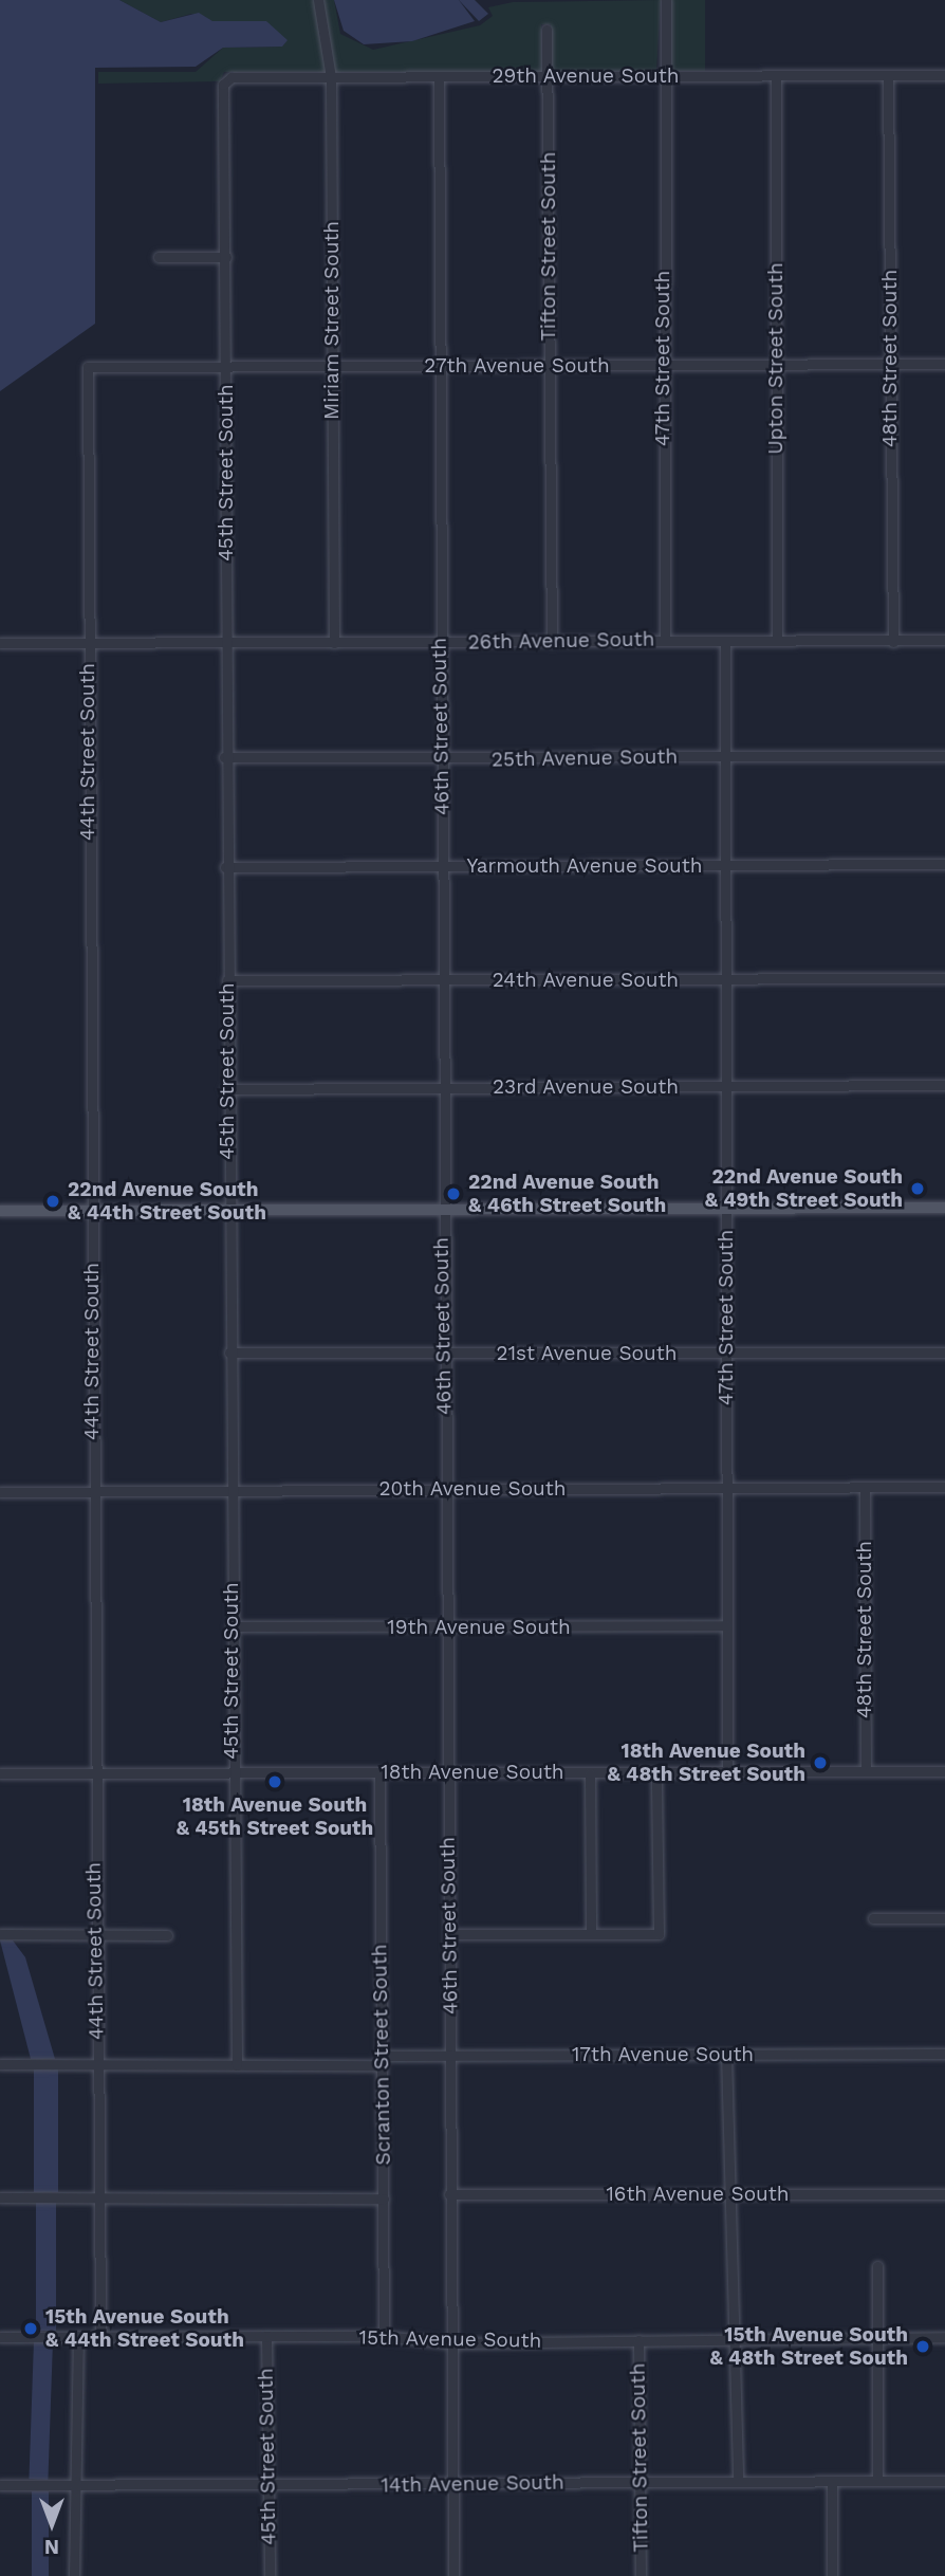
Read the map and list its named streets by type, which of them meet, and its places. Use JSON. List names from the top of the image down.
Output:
{
  "streets": {
    "street": [
      "29th Avenue South",
      "Tifton Street South",
      "Miriam Street South",
      "47th Street South",
      "Upton Street South",
      "48th Street South",
      "27th Avenue South",
      "45th Street South",
      "26th Avenue South",
      "46th Street South",
      "44th Street South",
      "25th Avenue South",
      "Yarmouth Avenue South",
      "24th Avenue South",
      "23rd Avenue South",
      "21st Avenue South",
      "20th Avenue South",
      "19th Avenue South",
      "18th Avenue South",
      "Scranton Street South",
      "17th Avenue South",
      "16th Avenue South",
      "15th Avenue South",
      "14th Avenue South"
    ]
  },
  "crossings": [
    ["29th Avenue South", "Tifton Street South"],
    ["29th Avenue South", "Miriam Street South"],
    ["29th Avenue South", "47th Street South"],
    ["29th Avenue South", "Upton Street South"],
    ["29th Avenue South", "48th Street South"],
    ["29th Avenue South", "45th Street South"],
    ["29th Avenue South", "46th Street South"],
    ["Tifton Street South", "27th Avenue South"],
    ["Tifton Street South", "26th Avenue South"],
    ["Tifton Street South", "15th Avenue South"],
    ["Tifton Street South", "14th Avenue South"],
    ["Miriam Street South", "27th Avenue South"],
    ["Miriam Street South", "26th Avenue South"],
    ["47th Street South", "27th Avenue South"],
    ["47th Street South", "26th Avenue South"],
    ["47th Street South", "25th Avenue South"],
    ["47th Street South", "Yarmouth Avenue South"],
    ["47th Street South", "24th Avenue South"],
    ["47th Street South", "23rd Avenue South"],
    ["47th Street South", "21st Avenue South"],
    ["47th Street South", "20th Avenue South"],
    ["47th Street South", "19th Avenue South"],
    ["47th Street South", "18th Avenue South"],
    ["Upton Street South", "27th Avenue South"],
    ["Upton Street South", "26th Avenue South"],
    ["48th Street South", "27th Avenue South"],
    ["48th Street South", "26th Avenue South"],
    ["48th Street South", "20th Avenue South"],
    ["48th Street South", "18th Avenue South"],
    ["27th Avenue South", "45th Street South"],
    ["27th Avenue South", "46th Street South"],
    ["27th Avenue South", "44th Street South"],
    ["45th Street South", "26th Avenue South"],
    ["45th Street South", "25th Avenue South"],
    ["45th Street South", "Yarmouth Avenue South"],
    ["45th Street South", "24th Avenue South"],
    ["45th Street South", "23rd Avenue South"],
    ["45th Street South", "21st Avenue South"],
    ["45th Street South", "20th Avenue South"],
    ["45th Street South", "19th Avenue South"],
    ["45th Street South", "18th Avenue South"],
    ["45th Street South", "17th Avenue South"],
    ["45th Street South", "15th Avenue South"],
    ["45th Street South", "14th Avenue South"],
    ["26th Avenue South", "46th Street South"],
    ["26th Avenue South", "44th Street South"],
    ["46th Street South", "25th Avenue South"],
    ["46th Street South", "Yarmouth Avenue South"],
    ["46th Street South", "24th Avenue South"],
    ["46th Street South", "23rd Avenue South"],
    ["46th Street South", "21st Avenue South"],
    ["46th Street South", "20th Avenue South"],
    ["46th Street South", "19th Avenue South"],
    ["46th Street South", "18th Avenue South"],
    ["46th Street South", "17th Avenue South"],
    ["46th Street South", "16th Avenue South"],
    ["46th Street South", "15th Avenue South"],
    ["46th Street South", "14th Avenue South"],
    ["44th Street South", "20th Avenue South"],
    ["44th Street South", "18th Avenue South"],
    ["44th Street South", "17th Avenue South"],
    ["44th Street South", "15th Avenue South"],
    ["18th Avenue South", "Scranton Street South"],
    ["Scranton Street South", "17th Avenue South"],
    ["Scranton Street South", "15th Avenue South"]
  ],
  "places": [
    "22nd Avenue South & 49th Street South",
    "22nd Avenue South & 46th Street South",
    "22nd Avenue South & 44th Street South",
    "18th Avenue South & 48th Street South",
    "18th Avenue South & 45th Street South",
    "15th Avenue South & 44th Street South",
    "15th Avenue South & 48th Street South"
  ],
  "north": "bottom"
}
